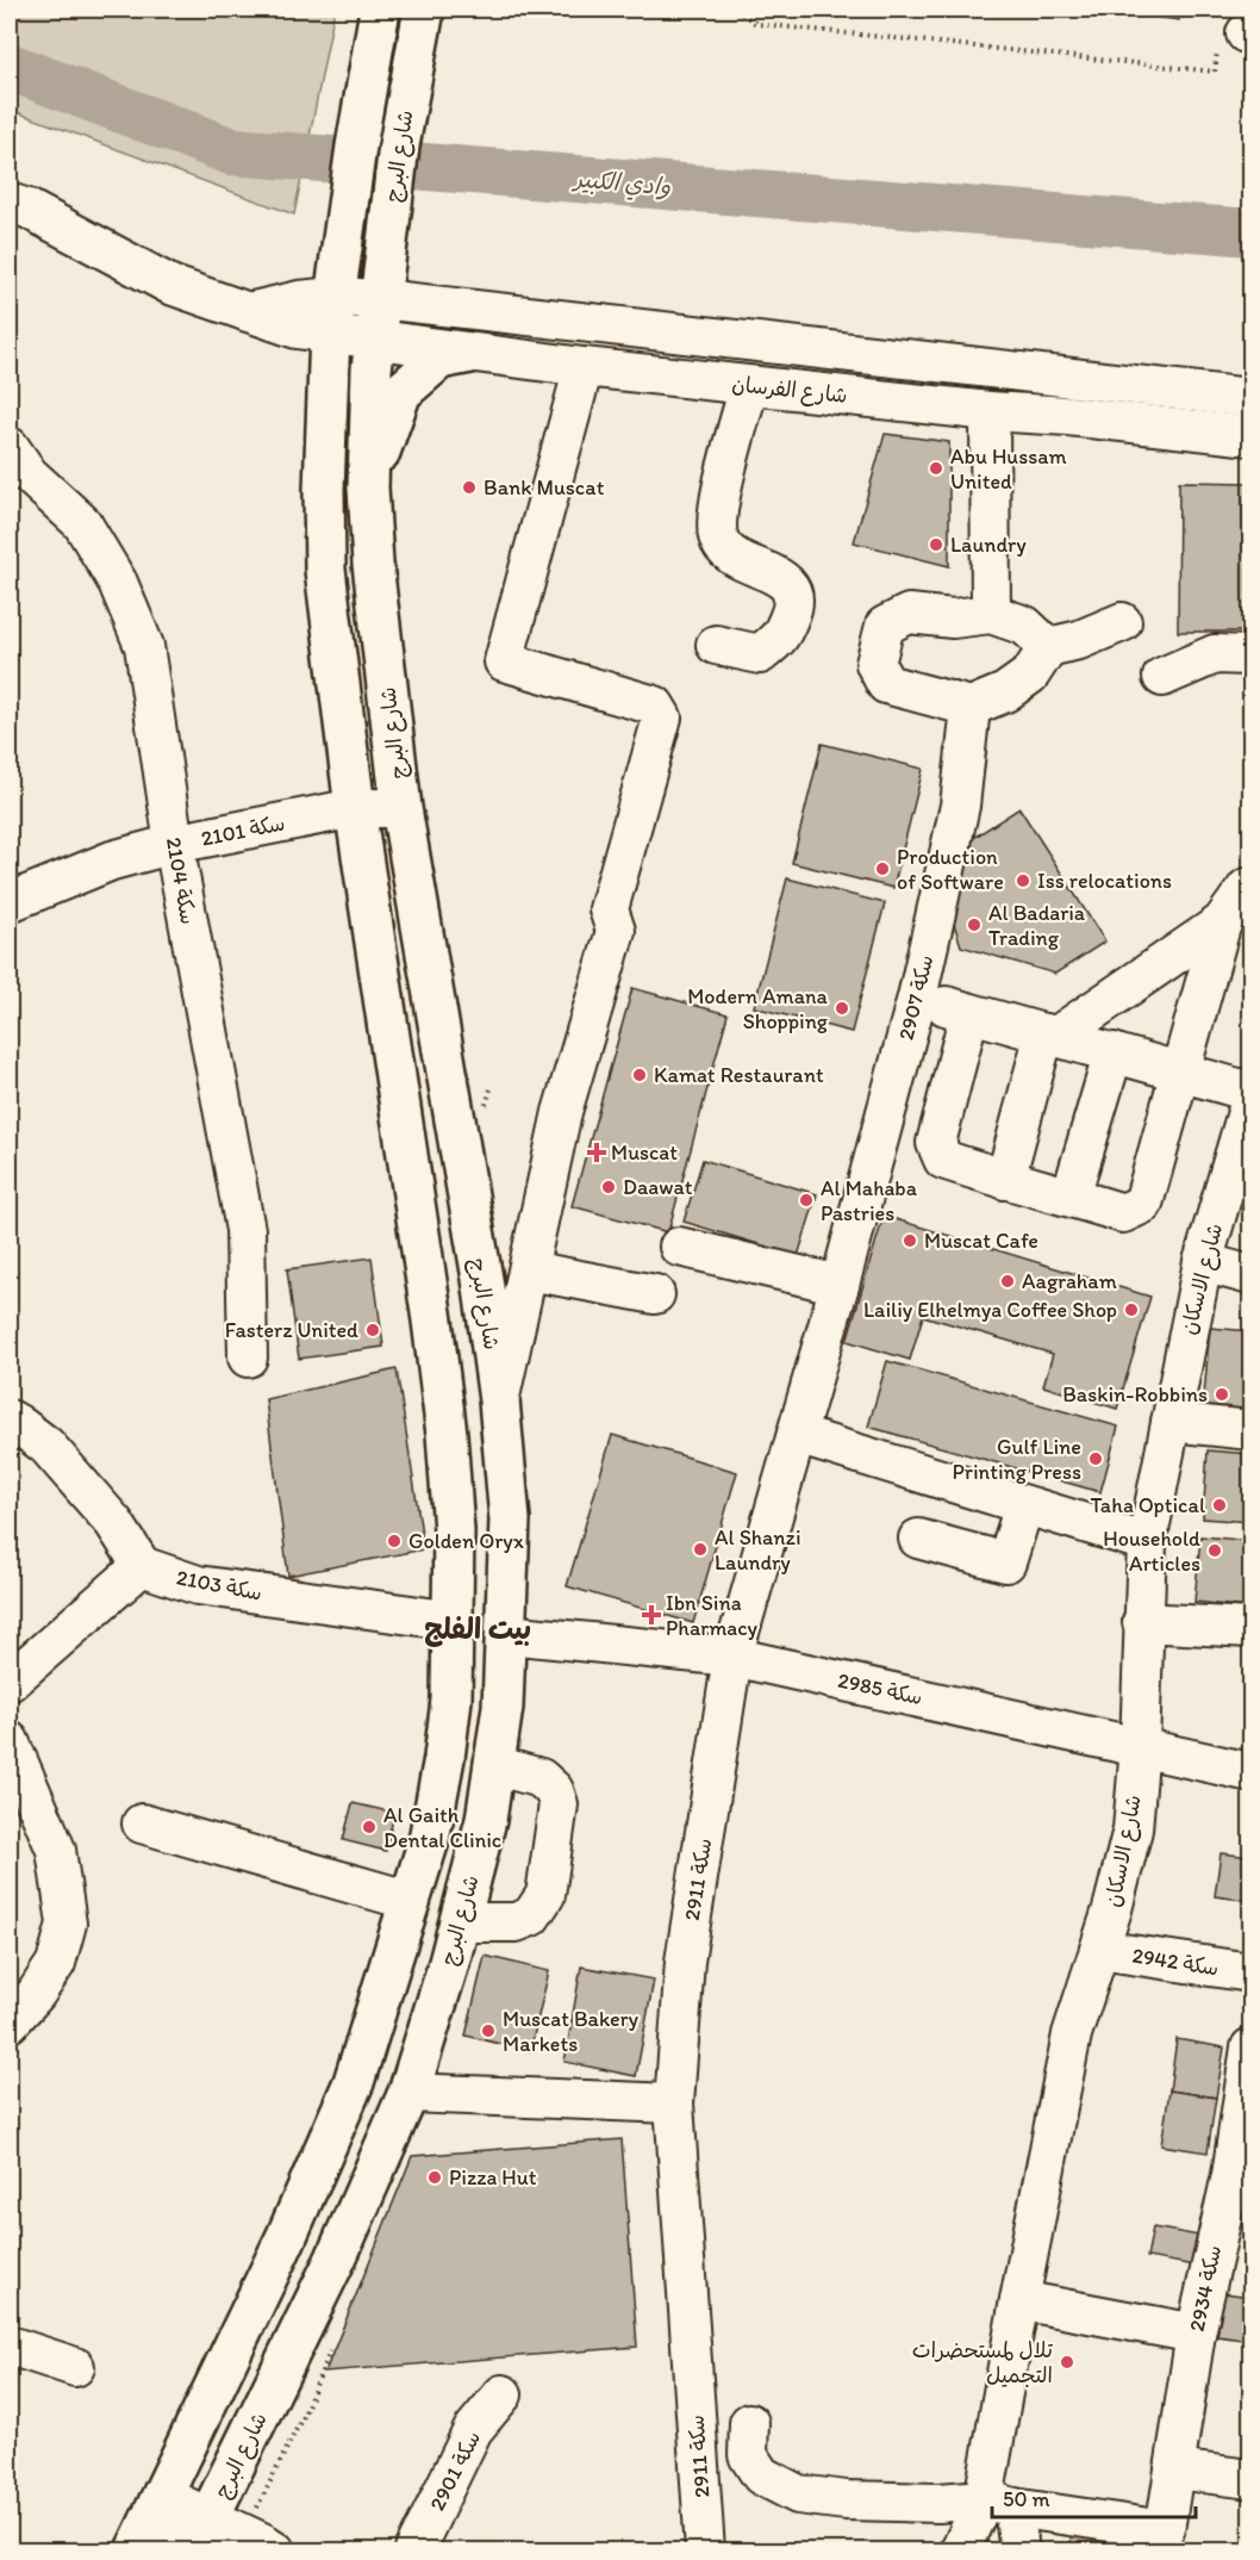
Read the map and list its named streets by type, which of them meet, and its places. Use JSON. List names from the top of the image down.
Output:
{
  "streets": {
    "main road": ["شارع البرج"],
    "street": [
      "شارع الفرسان",
      "سكة 2101",
      "سكة 2104",
      "سكة 2907",
      "شارع الاسكان",
      "سكة 2103",
      "سكة 2985",
      "سكة 2911",
      "سكة 2942",
      "سكة 2934",
      "سكة 2901"
    ]
  },
  "crossings": [
    ["شارع البرج", "شارع الفرسان"],
    ["شارع البرج", "سكة 2101"],
    ["شارع البرج", "سكة 2103"],
    ["شارع البرج", "سكة 2985"],
    ["سكة 2101", "سكة 2104"],
    ["سكة 2907", "سكة 2985"],
    ["سكة 2907", "سكة 2911"],
    ["شارع الاسكان", "سكة 2985"],
    ["شارع الاسكان", "سكة 2942"],
    ["شارع الاسكان", "سكة 2934"],
    ["سكة 2985", "سكة 2911"]
  ],
  "districts": ["بيت الفلج"],
  "water": ["وادي الكبير"],
  "places": {
    "other": [
      "Abu Hussam United",
      "Bank Muscat",
      "Laundry",
      "Production of Software",
      "Iss relocations",
      "Al Badaria Trading",
      "Modern Amana Shopping",
      "Kamat Restaurant",
      "Daawat",
      "Al Mahaba Pastries",
      "Muscat Cafe",
      "Aagraham",
      "Lailiy Elhelmya Coffee Shop",
      "Fasterz United",
      "Baskin-Robbins",
      "Gulf Line Printing Press",
      "Taha Optical",
      "Golden Oryx",
      "Al Shanzi Laundry",
      "Household Articles",
      "Al Gaith Dental Clinic",
      "Muscat Bakery Markets",
      "Pizza Hut",
      "تلال لمستحضرات التجميل"
    ],
    "health": ["Muscat", "Ibn Sina Pharmacy"]
  },
  "scale_bar": "50 m"
}
